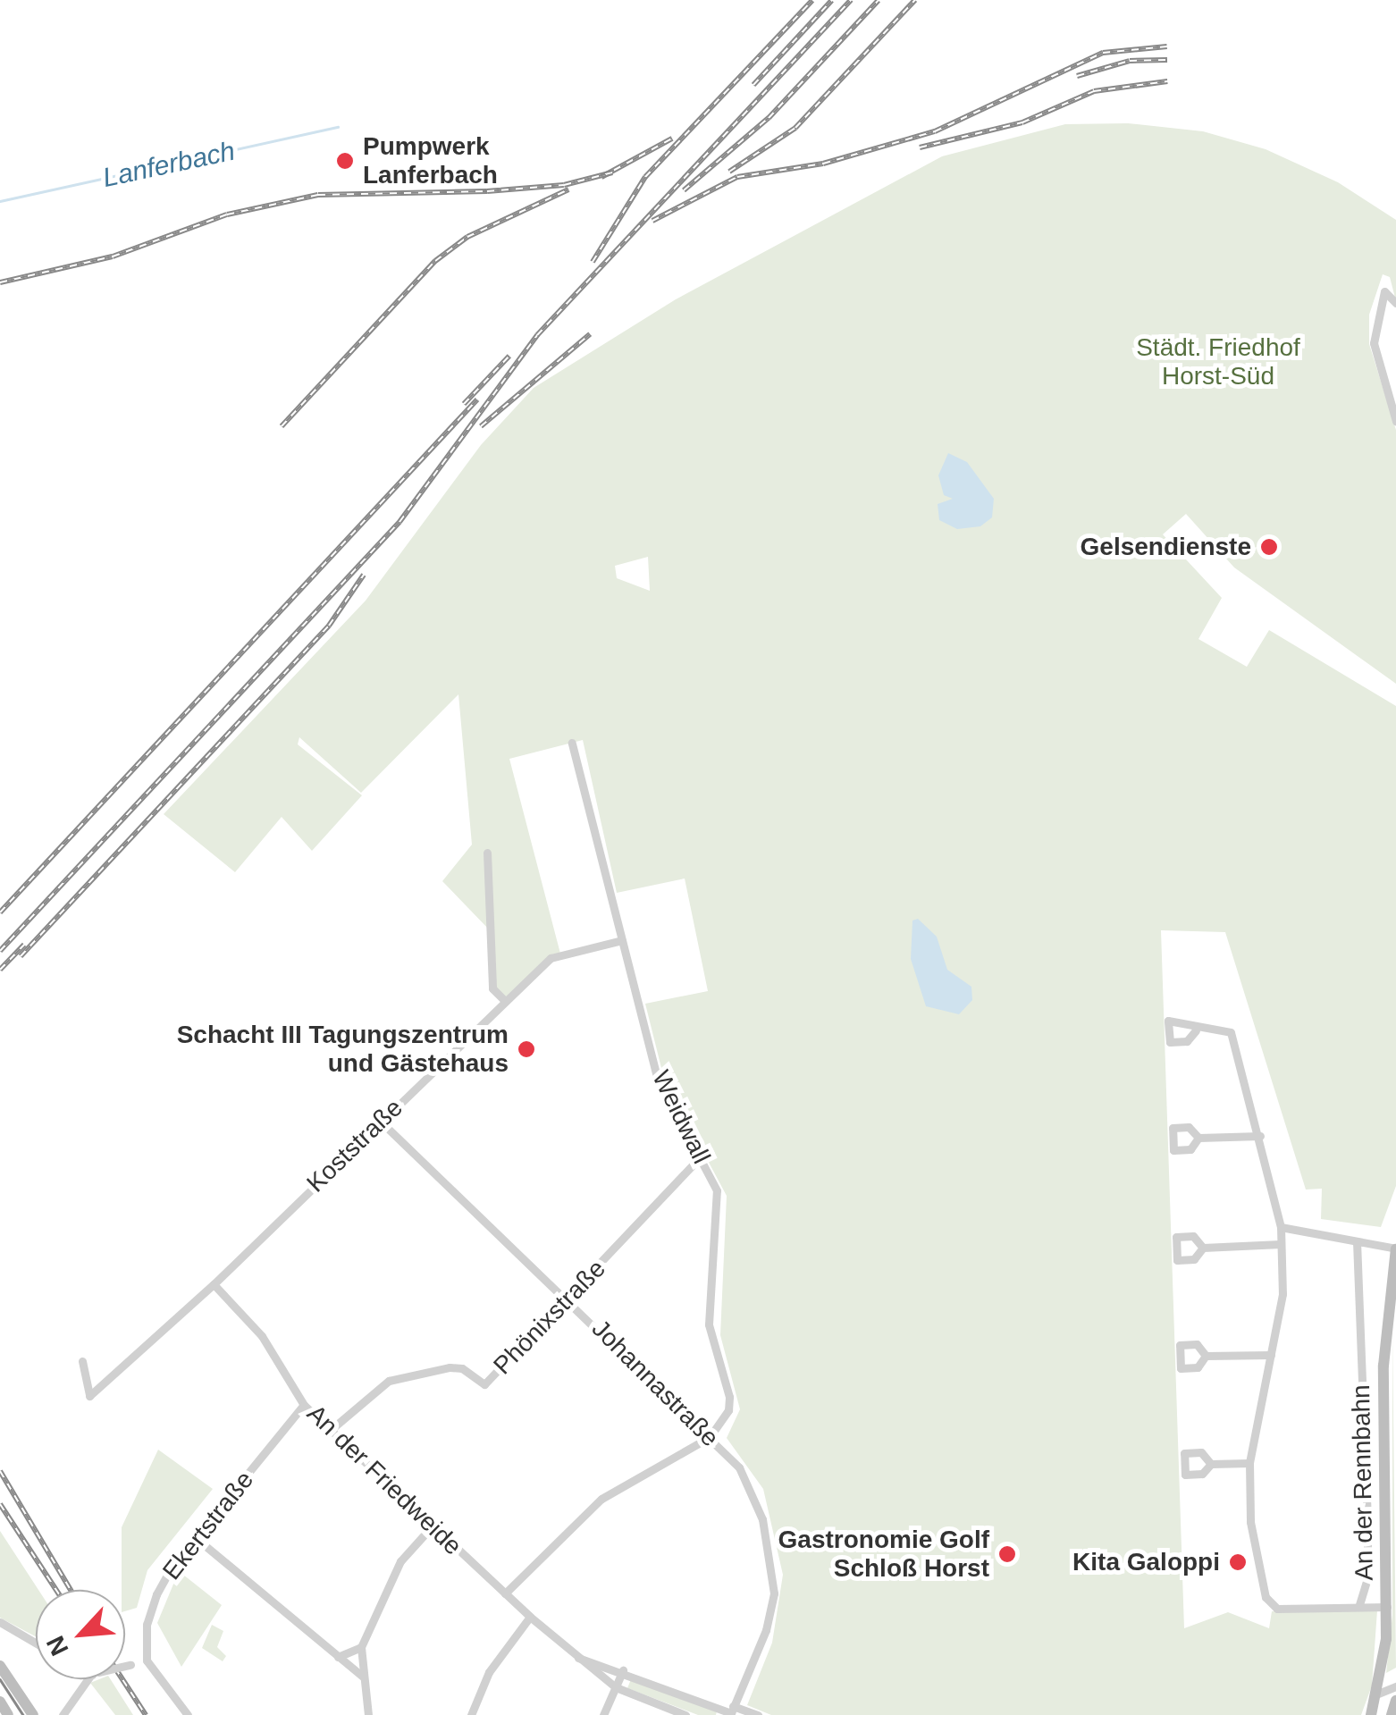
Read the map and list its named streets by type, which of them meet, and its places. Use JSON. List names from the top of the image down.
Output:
{
  "streets": {
    "main road": ["An der Rennbahn"],
    "street": [
      "Weidwall",
      "Koststraße",
      "Phönixstraße",
      "Johannastraße",
      "An der Friedweide",
      "Ekertstraße"
    ]
  },
  "crossings": [
    ["Weidwall", "Koststraße"],
    ["Weidwall", "Phönixstraße"],
    ["Weidwall", "Johannastraße"],
    ["Koststraße", "Johannastraße"],
    ["Koststraße", "An der Friedweide"],
    ["Phönixstraße", "Johannastraße"],
    ["Phönixstraße", "An der Friedweide"],
    ["Johannastraße", "An der Friedweide"],
    ["An der Friedweide", "Ekertstraße"]
  ],
  "water": ["Lanferbach"],
  "parks": ["Städt. Friedhof Horst-Süd"],
  "places": [
    "Pumpwerk Lanferbach",
    "Gelsendienste",
    "Schacht III Tagungszentrum und Gästehaus",
    "Gastronomie Golf Schloß Horst",
    "Kita Galoppi"
  ],
  "north": "bottom left"
}
